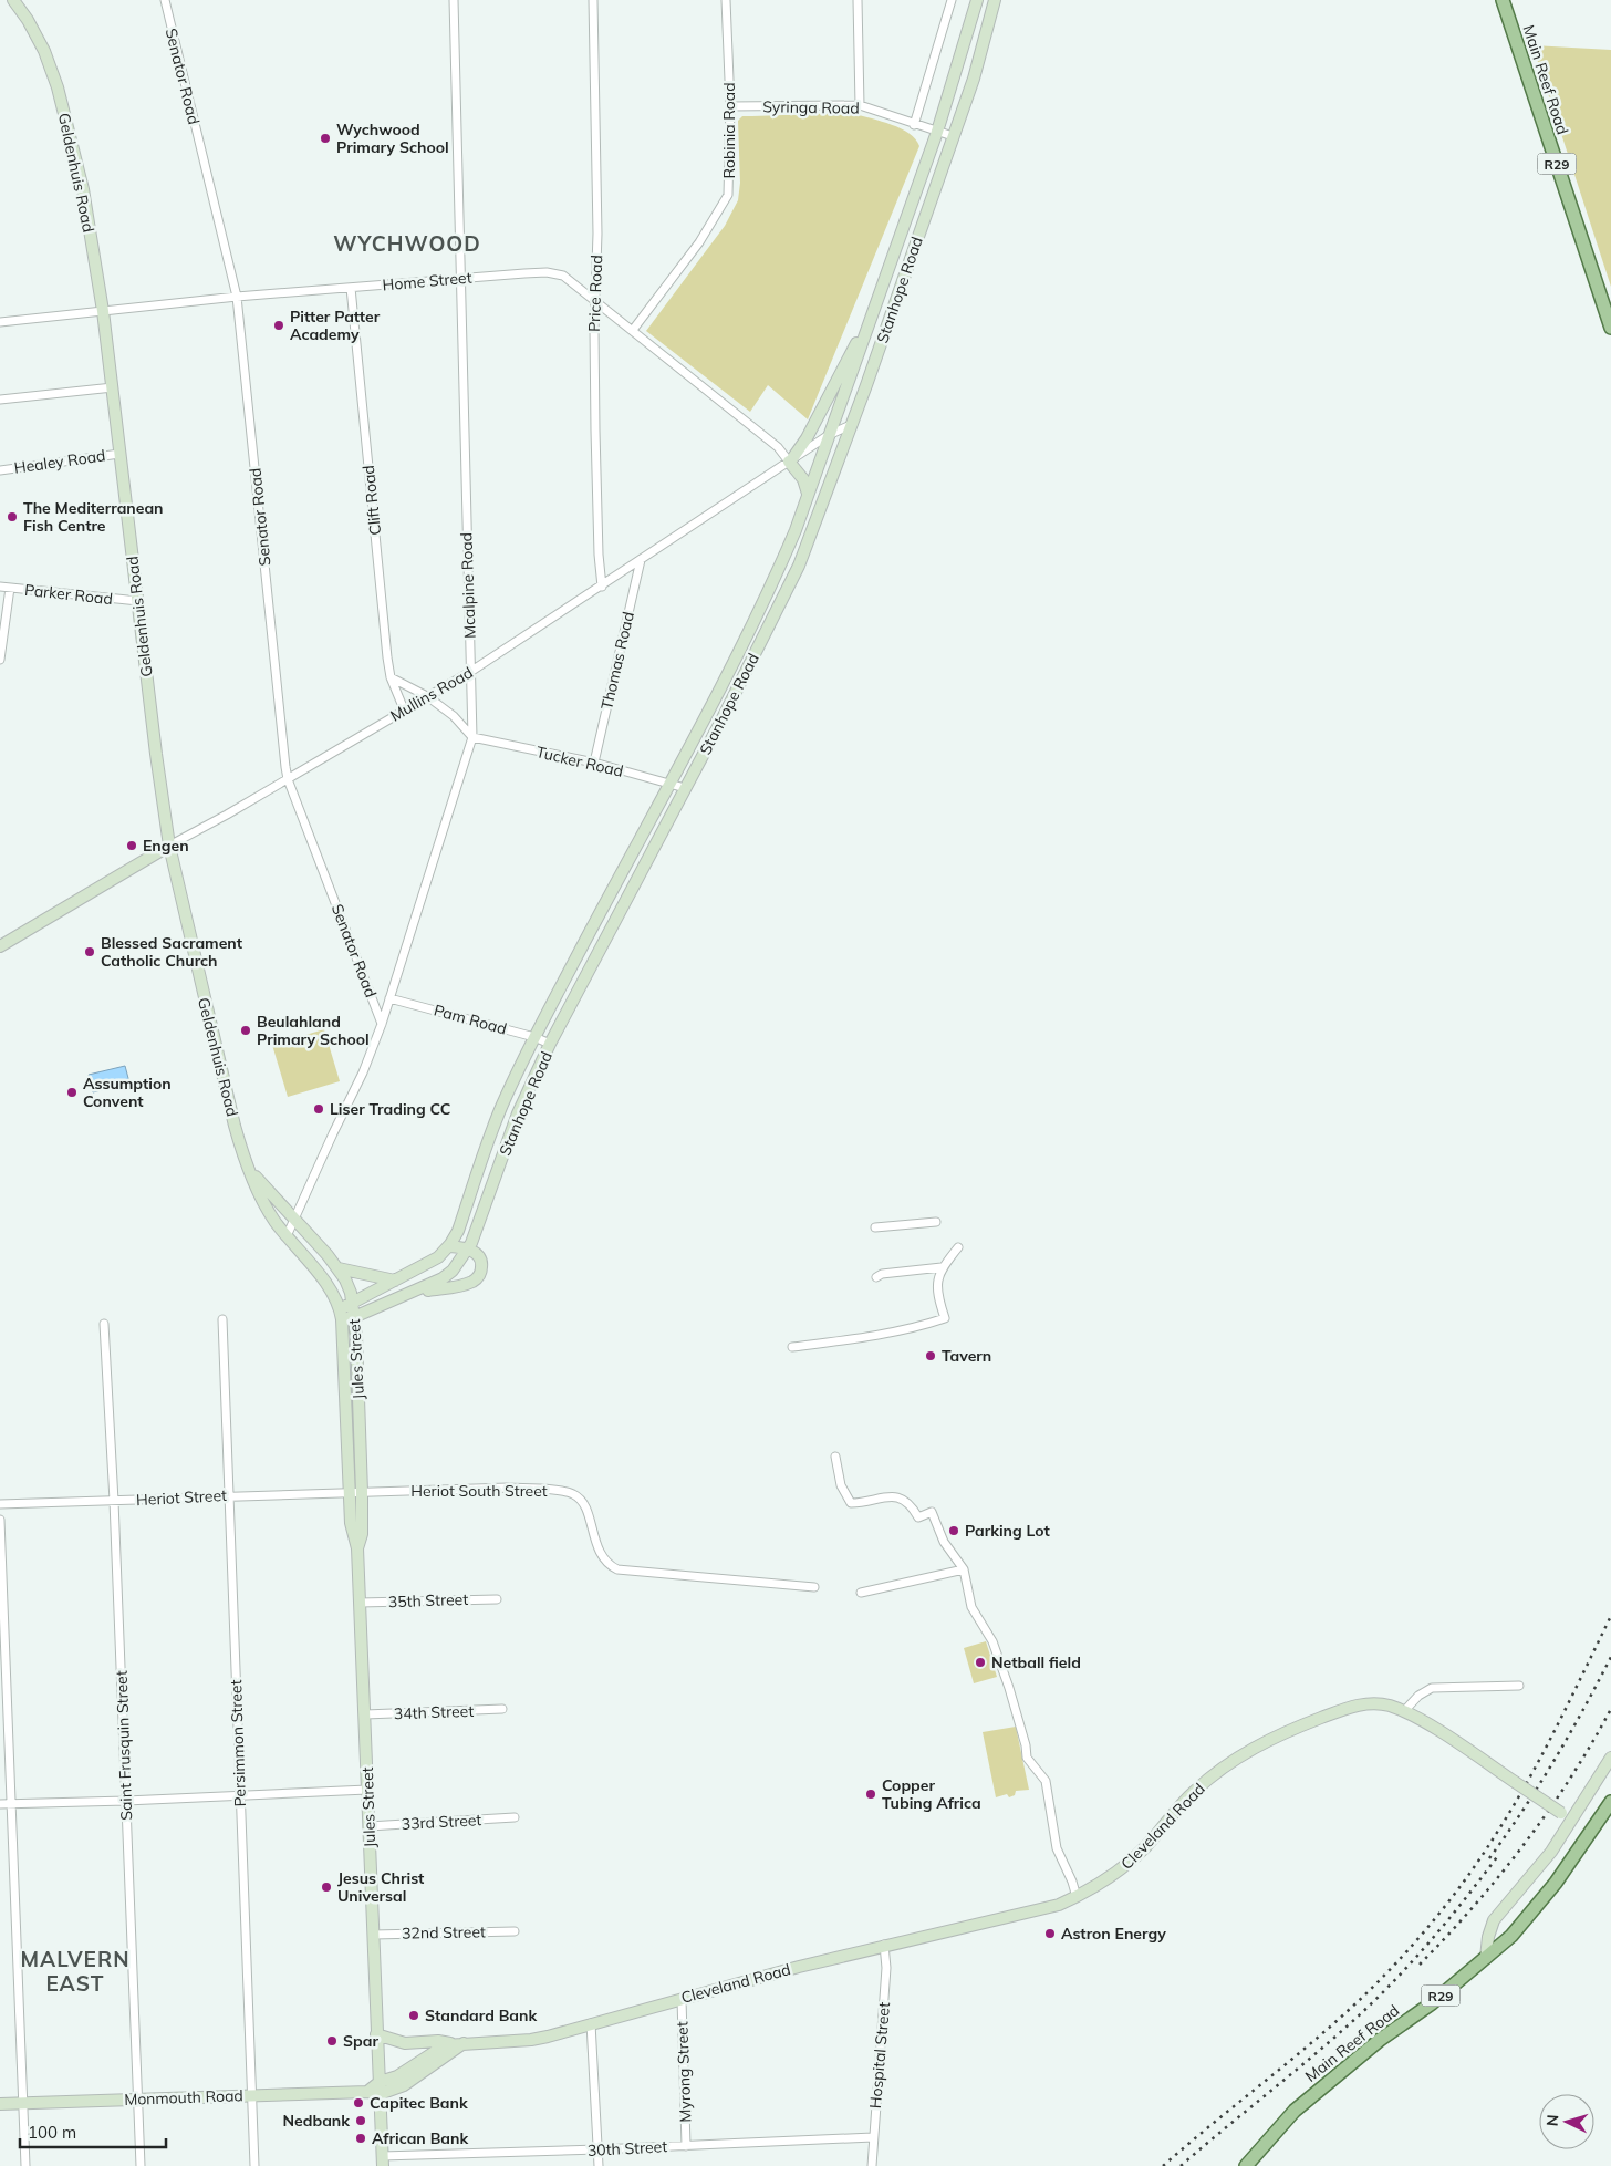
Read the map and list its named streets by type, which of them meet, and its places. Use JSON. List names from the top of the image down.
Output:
{
  "streets": {
    "main road": [
      "Main Reef Road",
      "R29",
      "Geldenhuis Road",
      "Stanhope Road",
      "Mullins Road",
      "Jules Street",
      "Cleveland Road",
      "Monmouth Road"
    ],
    "street": [
      "Senator Road",
      "Syringa Road",
      "Robinia Road",
      "Home Street",
      "Price Road",
      "Healey Road",
      "Clift Road",
      "Mcalpine Road",
      "Parker Road",
      "Thomas Road",
      "Tucker Road",
      "Pam Road",
      "Heriot South Street",
      "Heriot Street",
      "35th Street",
      "34th Street",
      "Persimmon Street",
      "Saint Frusquin Street",
      "33rd Street",
      "32nd Street",
      "Hospital Street",
      "Myrong Street",
      "30th Street"
    ]
  },
  "crossings": [
    ["Senator Road", "Home Street"],
    ["Senator Road", "Mcalpine Road"],
    ["Senator Road", "Mullins Road"],
    ["Syringa Road", "Robinia Road"],
    ["Syringa Road", "Stanhope Road"],
    ["Robinia Road", "Home Street"],
    ["Geldenhuis Road", "Home Street"],
    ["Geldenhuis Road", "Stanhope Road"],
    ["Geldenhuis Road", "Healey Road"],
    ["Geldenhuis Road", "Mcalpine Road"],
    ["Geldenhuis Road", "Parker Road"],
    ["Geldenhuis Road", "Mullins Road"],
    ["Geldenhuis Road", "Jules Street"],
    ["Home Street", "Price Road"],
    ["Home Street", "Clift Road"],
    ["Home Street", "Mcalpine Road"],
    ["Home Street", "Mullins Road"],
    ["Stanhope Road", "Mullins Road"],
    ["Stanhope Road", "Tucker Road"],
    ["Stanhope Road", "Pam Road"],
    ["Stanhope Road", "Jules Street"],
    ["Price Road", "Mullins Road"],
    ["Clift Road", "Mullins Road"],
    ["Mcalpine Road", "Mullins Road"],
    ["Mcalpine Road", "Tucker Road"],
    ["Mcalpine Road", "Pam Road"],
    ["Thomas Road", "Mullins Road"],
    ["Thomas Road", "Tucker Road"],
    ["Jules Street", "Heriot South Street"],
    ["Jules Street", "Heriot Street"],
    ["Jules Street", "35th Street"],
    ["Jules Street", "34th Street"],
    ["Jules Street", "33rd Street"],
    ["Jules Street", "Cleveland Road"],
    ["Jules Street", "32nd Street"],
    ["Jules Street", "Monmouth Road"],
    ["Jules Street", "30th Street"],
    ["Heriot South Street", "Heriot Street"],
    ["Heriot Street", "Persimmon Street"],
    ["Heriot Street", "Saint Frusquin Street"],
    ["Persimmon Street", "Monmouth Road"],
    ["Saint Frusquin Street", "Monmouth Road"],
    ["Cleveland Road", "Hospital Street"],
    ["Cleveland Road", "Myrong Street"],
    ["Hospital Street", "30th Street"],
    ["Myrong Street", "30th Street"]
  ],
  "districts": ["WYCHWOOD", "MALVERN EAST"],
  "places": [
    "Wychwood Primary School",
    "Pitter Patter Academy",
    "The Mediterranean Fish Centre",
    "Engen",
    "Blessed Sacrament Catholic Church",
    "Beulahland Primary School",
    "Assumption Convent",
    "Liser Trading CC",
    "Tavern",
    "Parking Lot",
    "Netball field",
    "Copper Tubing Africa",
    "Jesus Christ Universal",
    "Astron Energy",
    "Standard Bank",
    "Spar",
    "Capitec Bank",
    "Nedbank",
    "African Bank"
  ],
  "scale_bar": "100 m",
  "north": "left"
}
